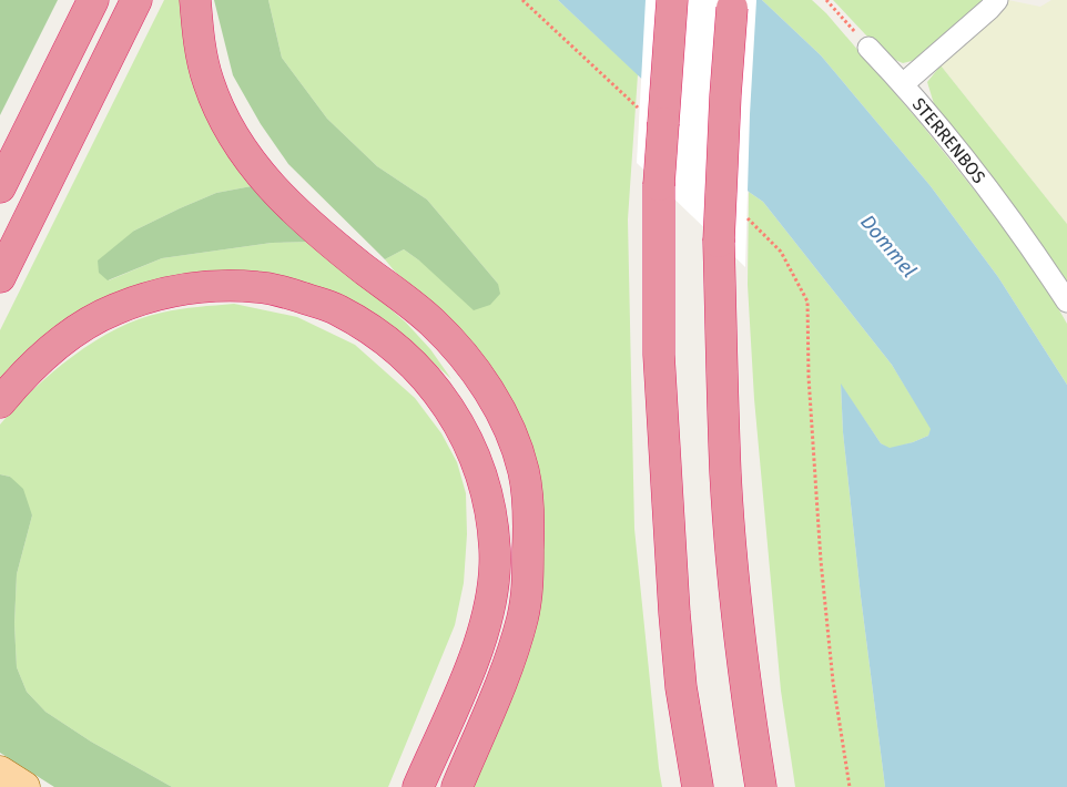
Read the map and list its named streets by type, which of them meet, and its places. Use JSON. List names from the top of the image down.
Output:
{
  "streets": {
    "street": ["STERRENBOS"]
  },
  "water": ["Dommel"]
}
